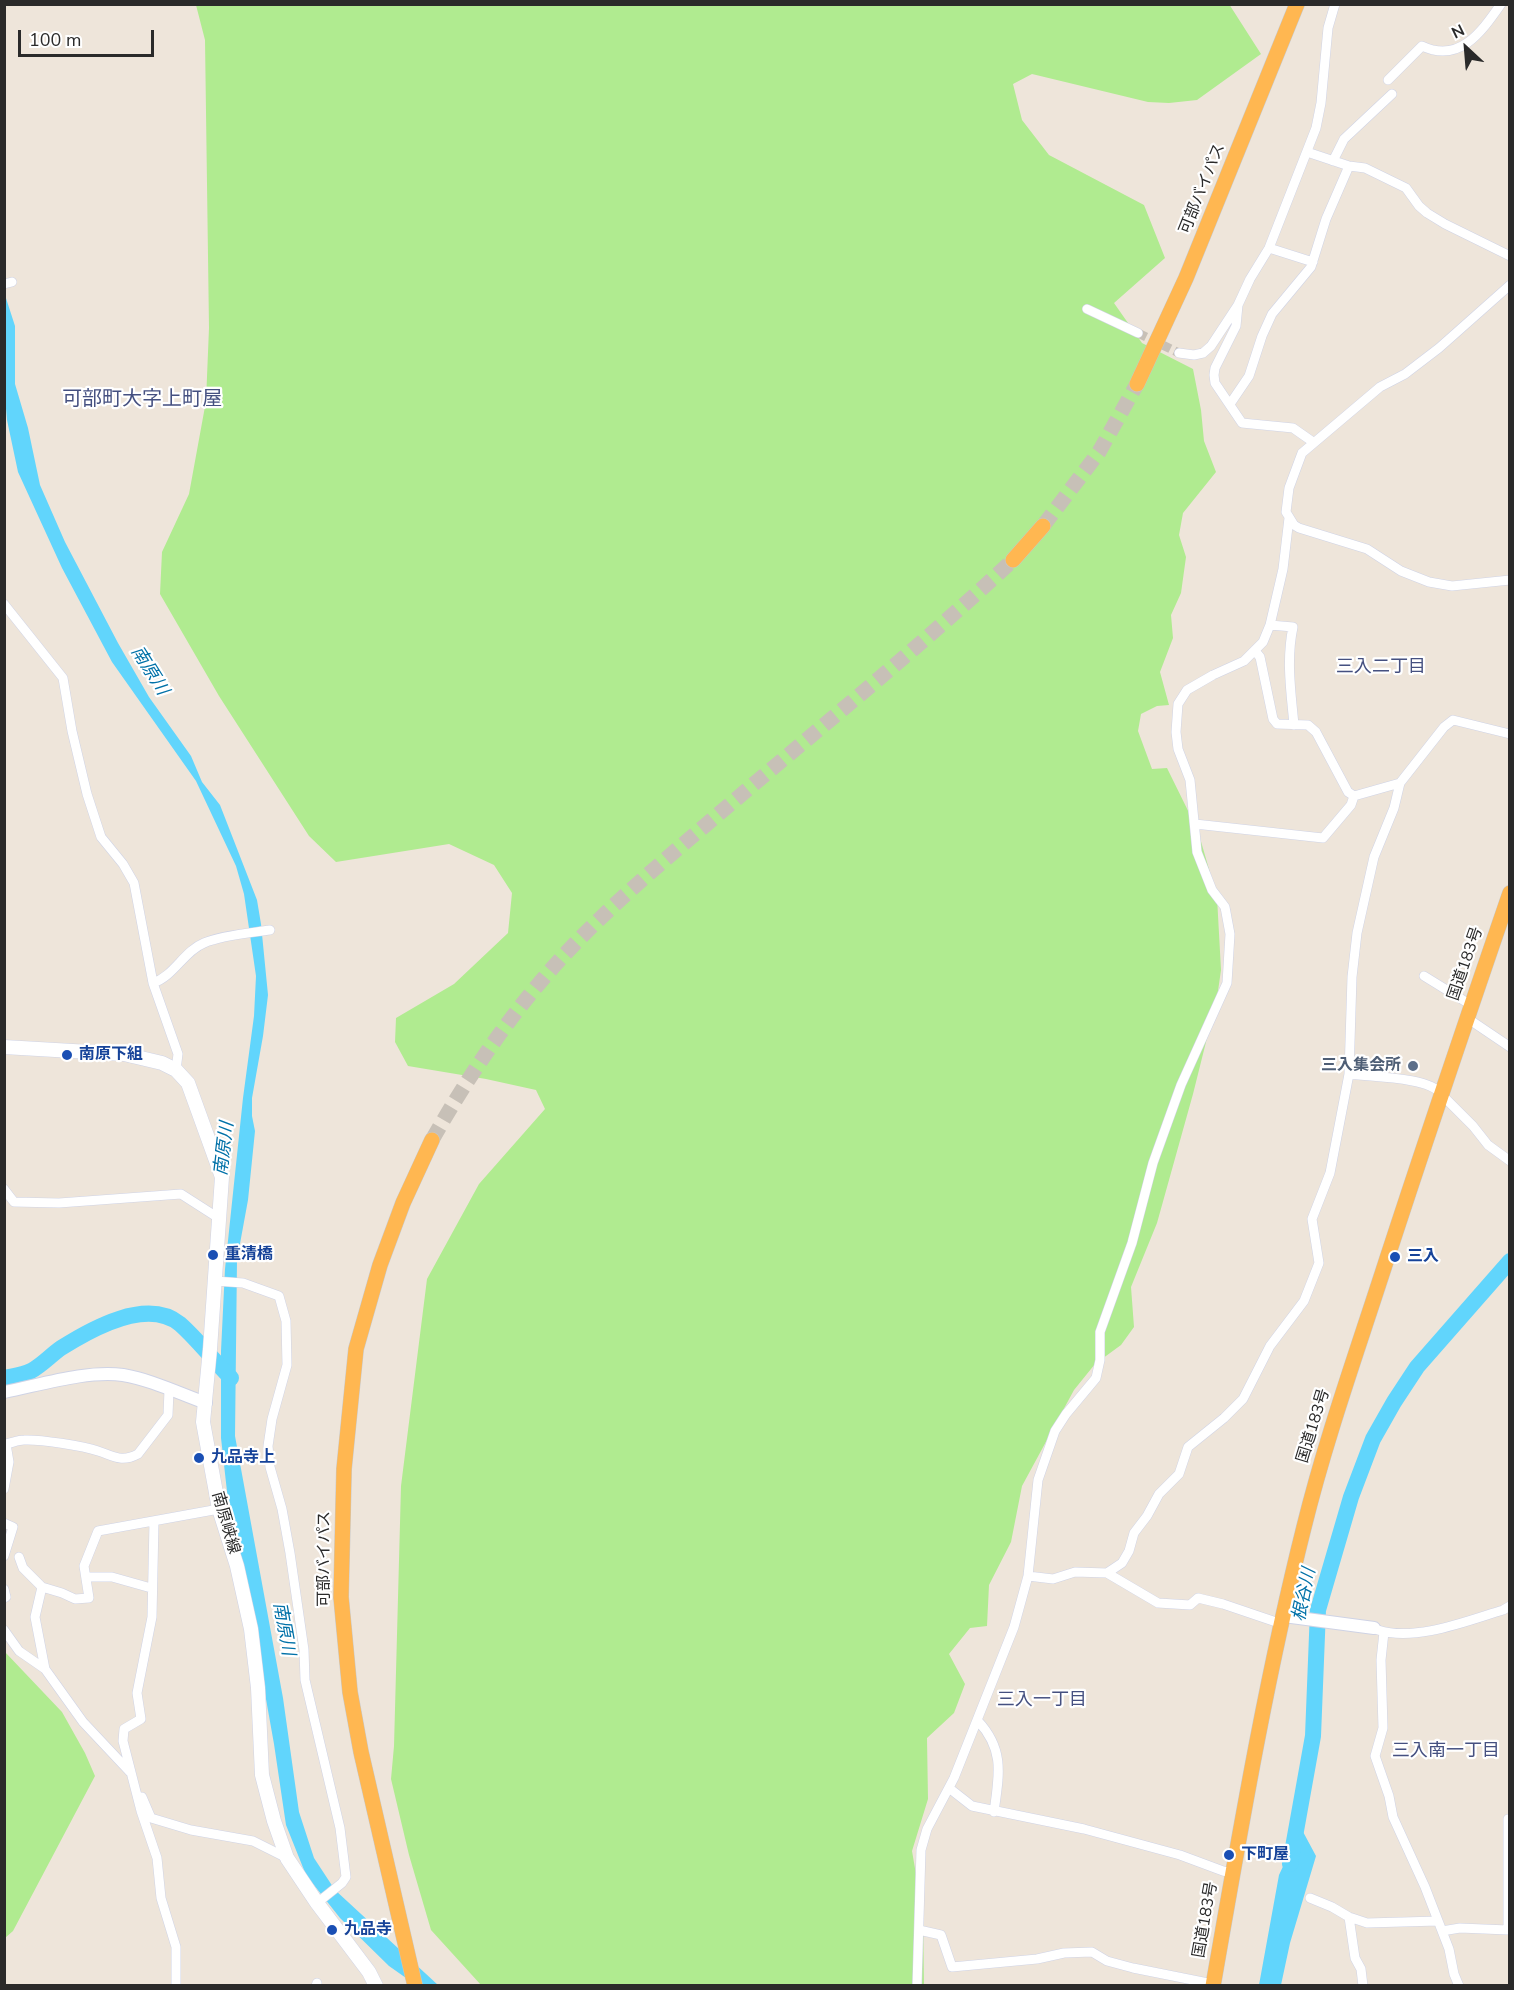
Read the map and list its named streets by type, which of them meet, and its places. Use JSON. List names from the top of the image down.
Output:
{
  "streets": {
    "highway": ["可部バイパス", "国道183号"],
    "main road": ["南原峡線"]
  },
  "districts": [
    "可部町大字上町屋",
    "三入二丁目",
    "三入一丁目",
    "三入南一丁目"
  ],
  "water": ["南原川", "根谷川"],
  "places": [
    "南原下組",
    "三入集会所",
    "重清橋",
    "三入",
    "九品寺上",
    "下町屋",
    "九品寺"
  ],
  "scale_bar": "100 m",
  "north": "top left"
}
